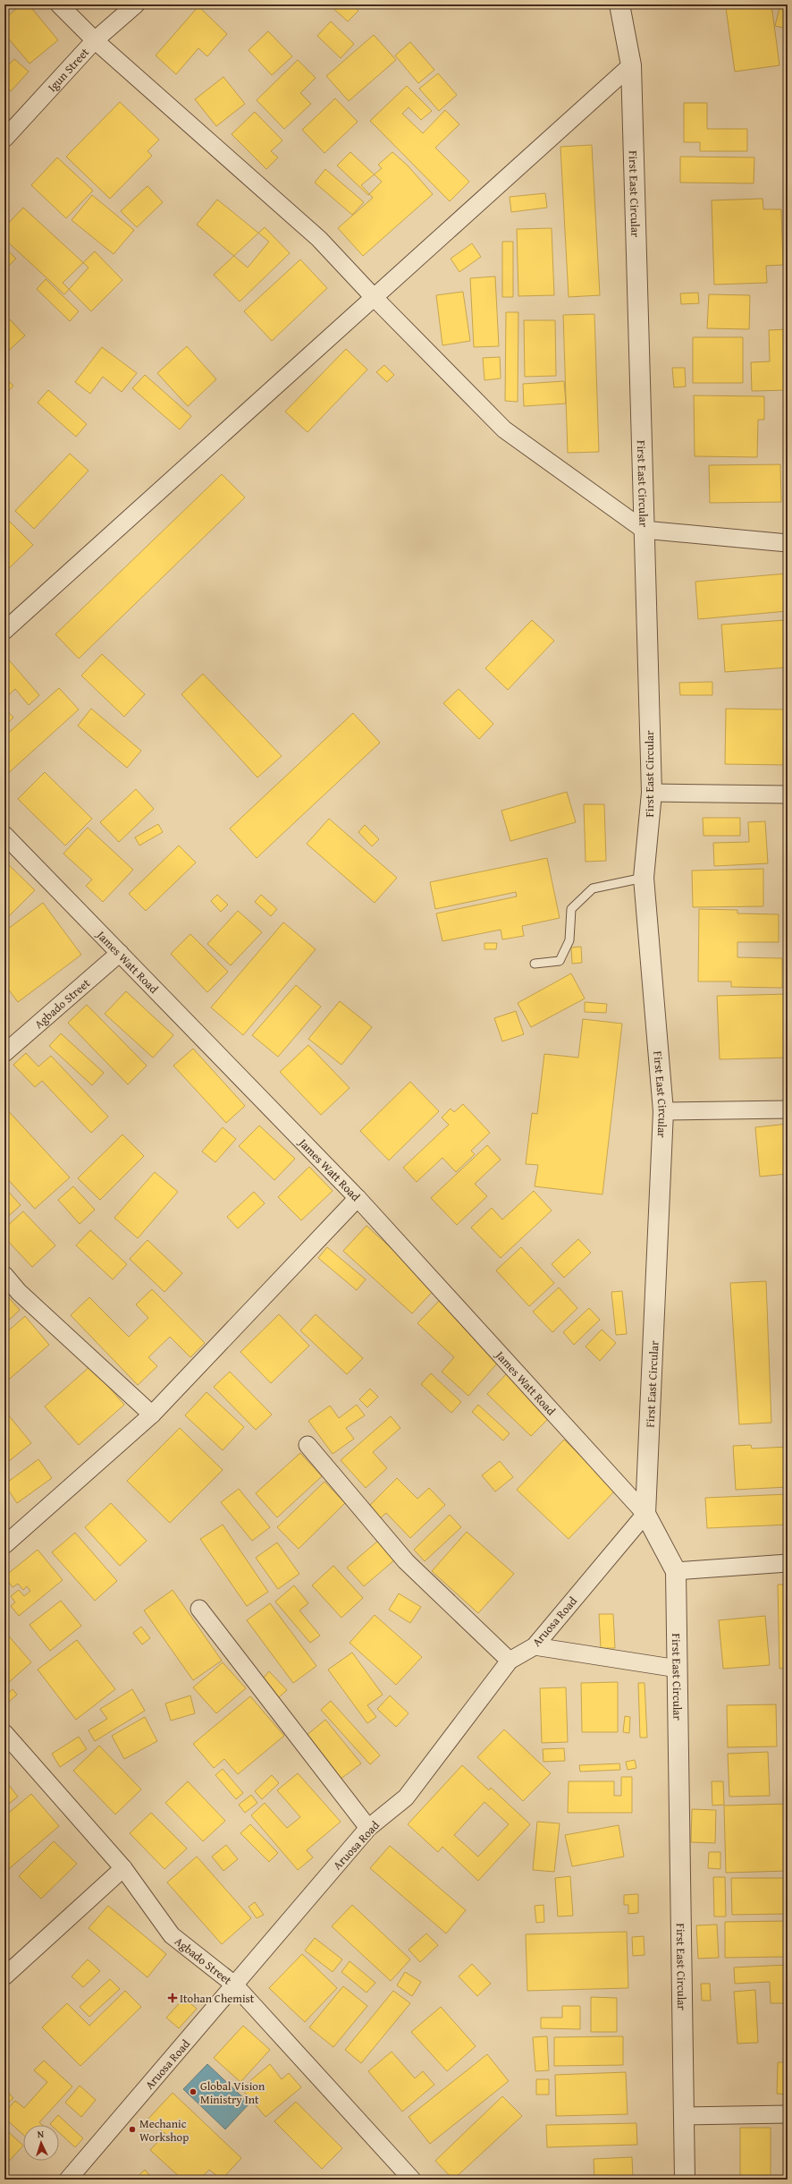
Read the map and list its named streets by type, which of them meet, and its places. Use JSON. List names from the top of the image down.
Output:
{
  "streets": {
    "street": [
      "Igun Street",
      "First East Circular",
      "James Watt Road",
      "Agbado Street",
      "Aruosa Road"
    ]
  },
  "crossings": [
    ["First East Circular", "James Watt Road"],
    ["First East Circular", "Aruosa Road"],
    ["James Watt Road", "Agbado Street"],
    ["James Watt Road", "Aruosa Road"],
    ["Agbado Street", "Aruosa Road"]
  ],
  "places": {
    "health": ["Itohan Chemist"],
    "other": ["Global Vision Ministry Int", "Mechanic Workshop"]
  },
  "north": "top"
}
